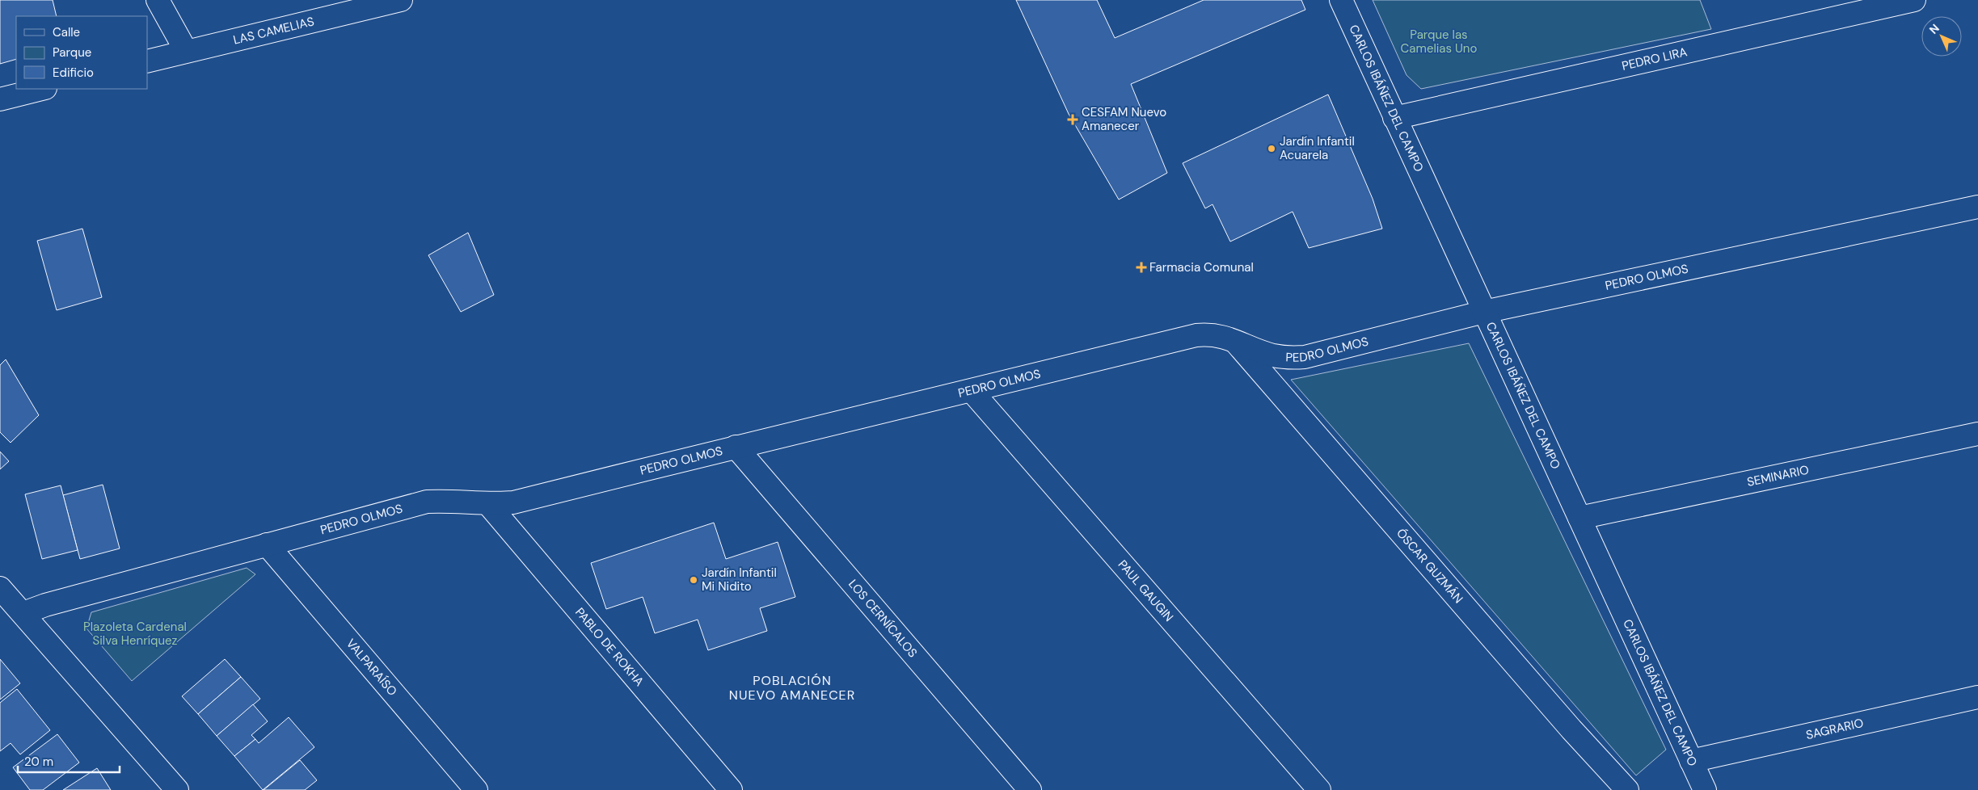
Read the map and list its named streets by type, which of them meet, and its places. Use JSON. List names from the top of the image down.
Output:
{
  "streets": {
    "street": [
      "LAS CAMELIAS",
      "PEDRO LIRA",
      "CARLOS IBÁÑEZ DEL CAMPO",
      "PEDRO OLMOS",
      "SEMINARIO",
      "ÓSCAR GUZMÁN",
      "PAUL GAUGIN",
      "LOS CERNÍCALOS",
      "PABLO DE ROKHA",
      "VALPARAÍSO",
      "SAGRARIO"
    ]
  },
  "crossings": [
    ["PEDRO LIRA", "CARLOS IBÁÑEZ DEL CAMPO"],
    ["CARLOS IBÁÑEZ DEL CAMPO", "PEDRO OLMOS"],
    ["CARLOS IBÁÑEZ DEL CAMPO", "SEMINARIO"],
    ["CARLOS IBÁÑEZ DEL CAMPO", "SAGRARIO"],
    ["PEDRO OLMOS", "ÓSCAR GUZMÁN"],
    ["PEDRO OLMOS", "PAUL GAUGIN"],
    ["PEDRO OLMOS", "LOS CERNÍCALOS"],
    ["PEDRO OLMOS", "PABLO DE ROKHA"],
    ["PEDRO OLMOS", "VALPARAÍSO"]
  ],
  "districts": ["POBLACIÓN NUEVO AMANECER"],
  "parks": ["Parque las Camelias Uno", "Plazoleta Cardenal Silva Henríquez"],
  "places": {
    "health": ["CESFAM Nuevo Amanecer", "Farmacia Comunal"],
    "other": ["Jardín Infantil Acuarela", "Jardín Infantil Mi Nidito"]
  },
  "legend": ["Calle", "Parque", "Edificio"],
  "scale_bar": "20 m",
  "north": "top left"
}
